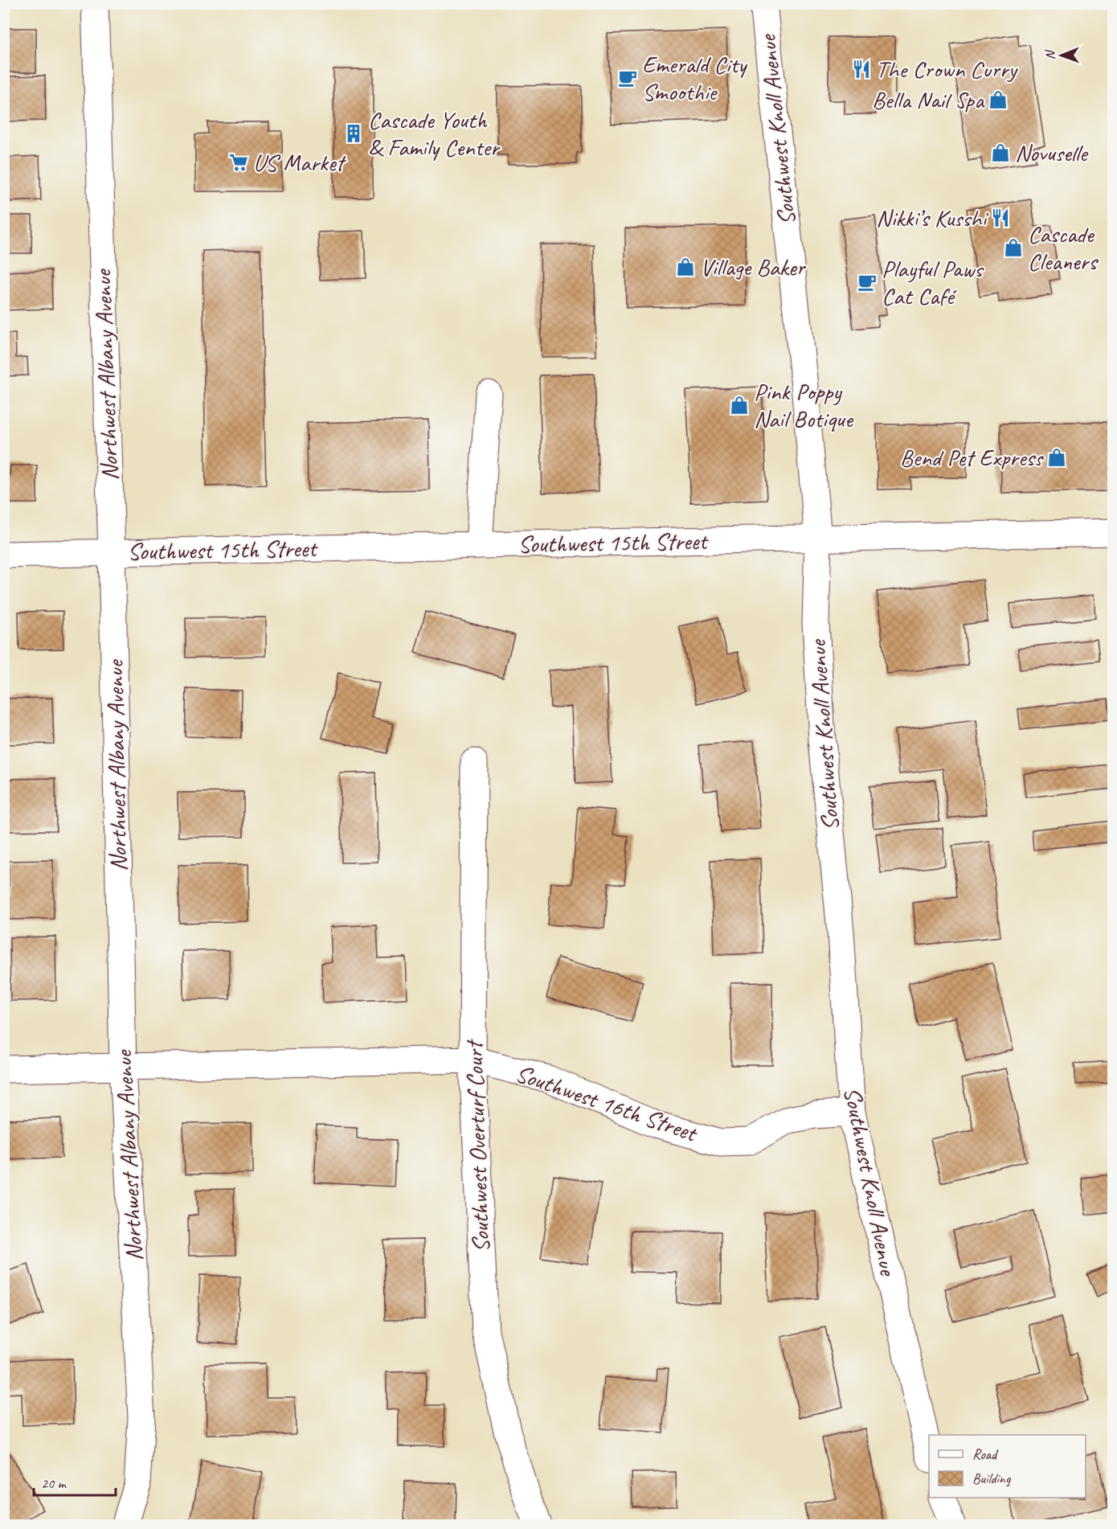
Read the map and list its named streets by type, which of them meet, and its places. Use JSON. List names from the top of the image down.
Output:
{
  "streets": {
    "street": [
      "Southwest Knoll Avenue",
      "Northwest Albany Avenue",
      "Southwest 15th Street",
      "Southwest 16th Street",
      "Southwest Overturf Court"
    ]
  },
  "crossings": [
    ["Southwest Knoll Avenue", "Southwest 15th Street"],
    ["Southwest Knoll Avenue", "Southwest 16th Street"],
    ["Northwest Albany Avenue", "Southwest 15th Street"],
    ["Northwest Albany Avenue", "Southwest 16th Street"],
    ["Southwest 16th Street", "Southwest Overturf Court"]
  ],
  "places": {
    "restaurant": ["The Crown Curry", "Nikki’s Kusshi"],
    "cafe": ["Emerald City Smoothie", "Playful Paws Cat Café"],
    "shop": [
      "Bella Nail Spa",
      "Novuselle",
      "Cascade Cleaners",
      "Village Baker",
      "Pink Poppy Nail Botique",
      "Bend Pet Express"
    ],
    "building": ["Cascade Youth & Family Center"],
    "supermarket": ["US Market"]
  },
  "legend": ["Road", "Building"],
  "scale_bar": "20 m",
  "north": "left"
}
